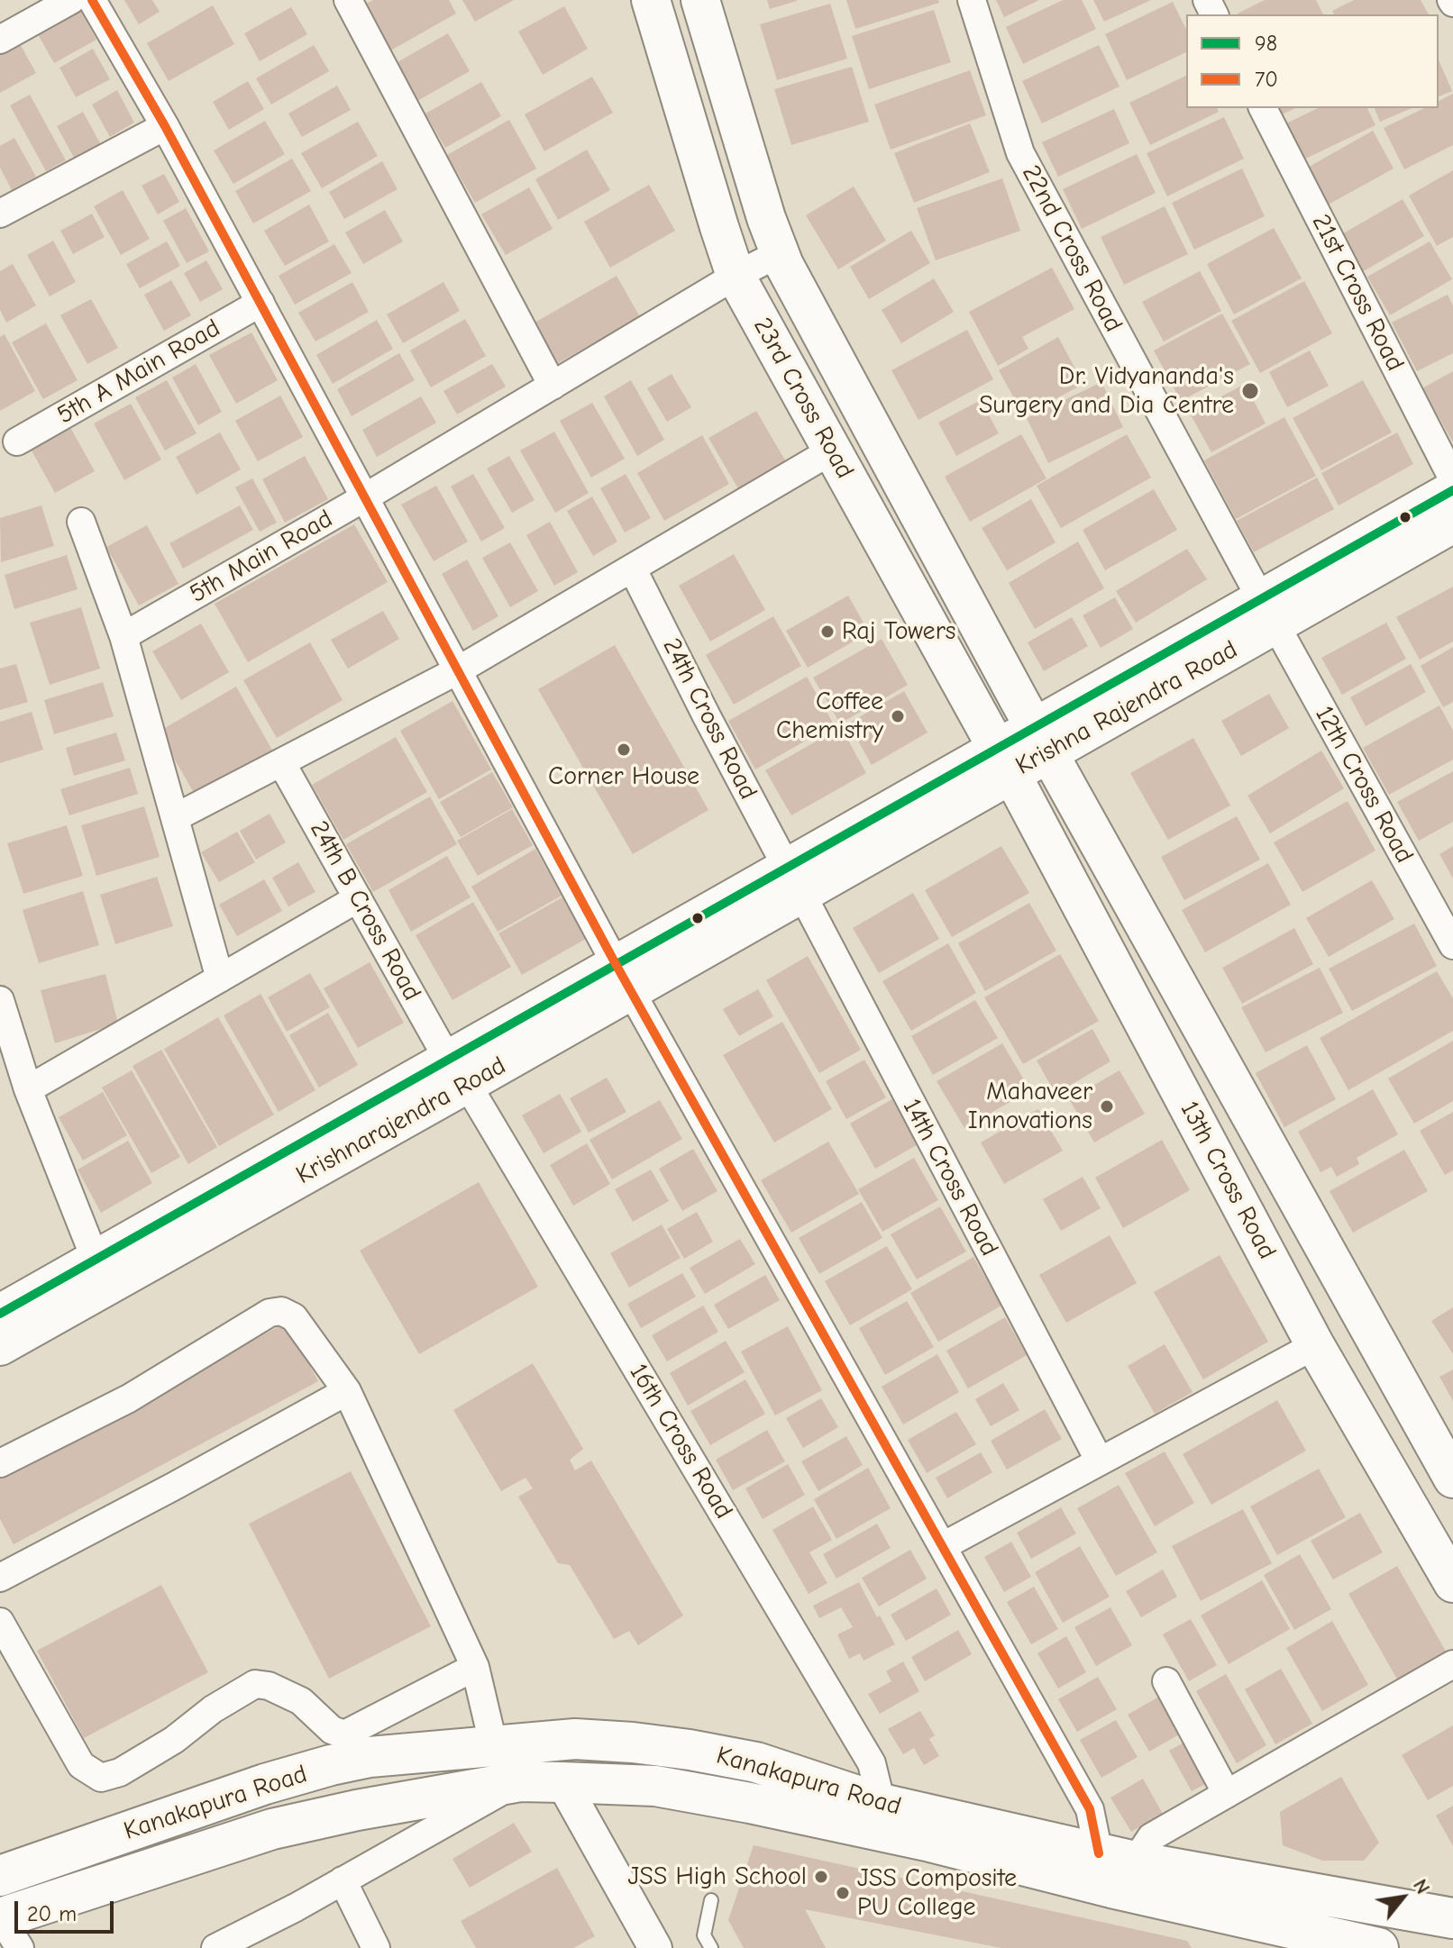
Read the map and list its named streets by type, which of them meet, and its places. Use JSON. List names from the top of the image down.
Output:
{
  "streets": {
    "main road": [
      "23rd Cross Road",
      "Krishna Rajendra Road",
      "Krishnarajendra Road",
      "13th Cross Road",
      "Kanakapura Road"
    ],
    "street": [
      "22nd Cross Road",
      "21st Cross Road",
      "5th A Main Road",
      "5th Main Road",
      "24th Cross Road",
      "12th Cross Road",
      "24th B Cross Road",
      "14th Cross Road",
      "16th Cross Road"
    ]
  },
  "crossings": [
    ["22nd Cross Road", "Krishna Rajendra Road"],
    ["22nd Cross Road", "12th Cross Road"],
    ["23rd Cross Road", "5th Main Road"],
    ["23rd Cross Road", "Krishna Rajendra Road"],
    ["23rd Cross Road", "Krishnarajendra Road"],
    ["23rd Cross Road", "13th Cross Road"],
    ["Krishna Rajendra Road", "12th Cross Road"],
    ["Krishna Rajendra Road", "Krishnarajendra Road"],
    ["Krishna Rajendra Road", "13th Cross Road"],
    ["24th Cross Road", "Krishnarajendra Road"],
    ["24th Cross Road", "14th Cross Road"],
    ["24th B Cross Road", "Krishnarajendra Road"],
    ["24th B Cross Road", "16th Cross Road"],
    ["Krishnarajendra Road", "14th Cross Road"],
    ["Krishnarajendra Road", "13th Cross Road"],
    ["Krishnarajendra Road", "16th Cross Road"],
    ["16th Cross Road", "Kanakapura Road"]
  ],
  "places": [
    "Dr. Vidyananda's Surgery and Dia Centre",
    "Raj Towers",
    "Coffee Chemistry",
    "Corner House",
    "Mahaveer Innovations",
    "JSS High School",
    "JSS Composite PU College"
  ],
  "lines": ["transit line 70", "transit line 98"],
  "legend": ["98", "70"],
  "scale_bar": "20 m",
  "north": "top right"
}
